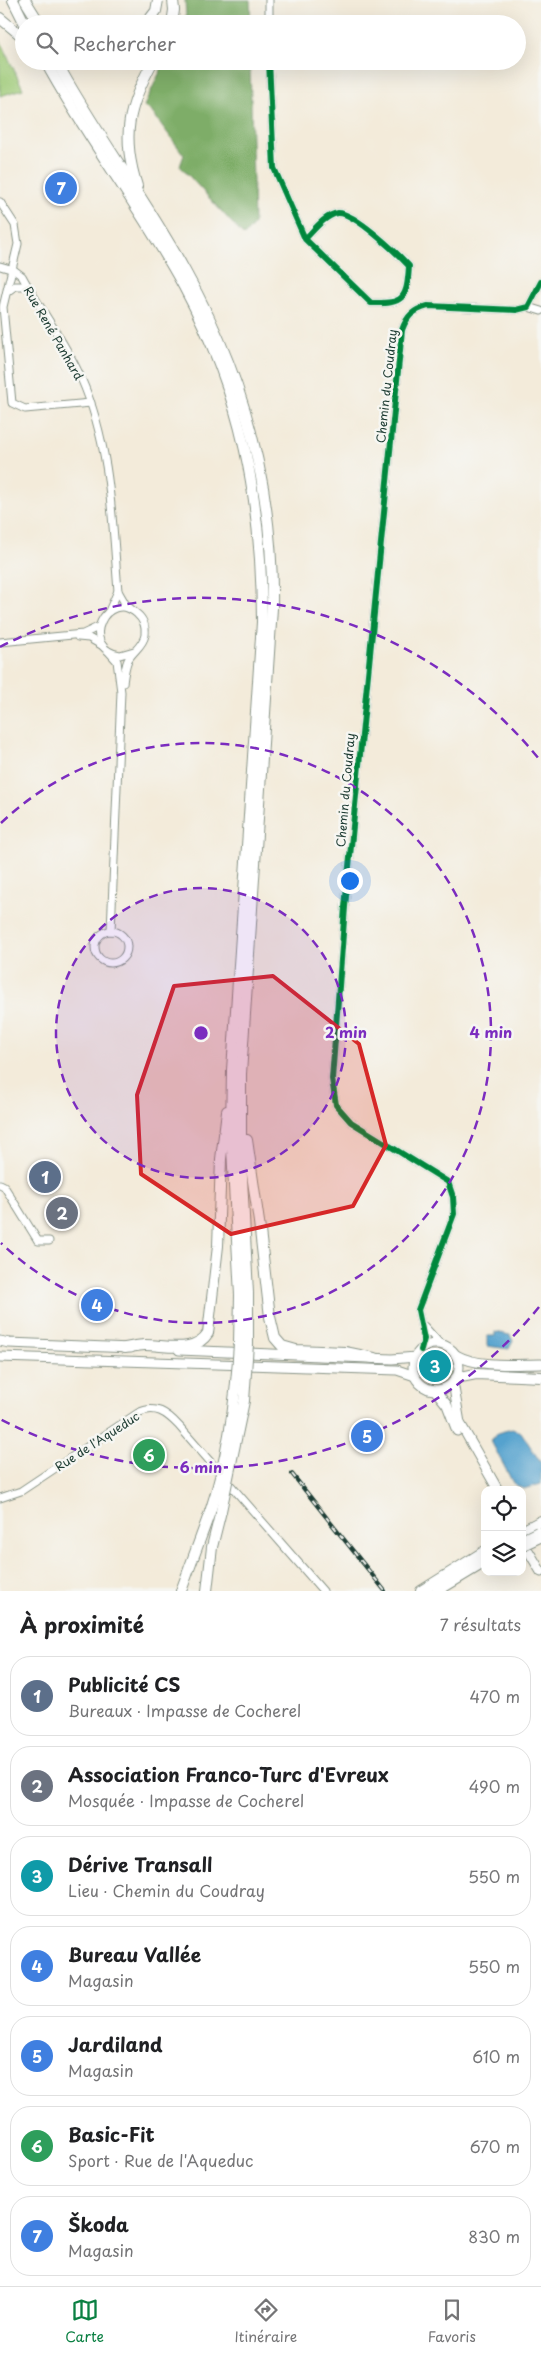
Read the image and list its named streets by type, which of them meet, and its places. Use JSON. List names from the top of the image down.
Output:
{
  "streets": {
    "street": ["Rue René Panhard", "Chemin du Coudray", "Rue de l'Aqueduc"]
  },
  "page": {
    "search": "Rechercher",
    "pins": [
      "7",
      "1",
      "2",
      "4",
      "3",
      "5",
      "6"
    ],
    "heading": ["À proximité", "7 résultats"],
    "list": [
      {
        "mark": "1",
        "name": "Publicité CS",
        "note": "Bureaux · Impasse de Cocherel",
        "value": "470 m"
      },
      {
        "mark": "2",
        "name": "Association Franco-Turc d'Evreux",
        "note": "Mosquée · Impasse de Cocherel",
        "value": "490 m"
      },
      {
        "mark": "3",
        "name": "Dérive Transall",
        "note": "Lieu · Chemin du Coudray",
        "value": "550 m"
      },
      {
        "mark": "4",
        "name": "Bureau Vallée",
        "note": "Magasin",
        "value": "550 m"
      },
      {
        "mark": "5",
        "name": "Jardiland",
        "note": "Magasin",
        "value": "610 m"
      },
      {
        "mark": "6",
        "name": "Basic-Fit",
        "note": "Sport · Rue de l'Aqueduc",
        "value": "670 m"
      },
      {
        "mark": "7",
        "name": "Škoda",
        "note": "Magasin",
        "value": "830 m"
      }
    ],
    "nav": ["Carte", "Itinéraire", "Favoris"]
  },
  "rings": ["2 min", "4 min", "6 min"]
}
